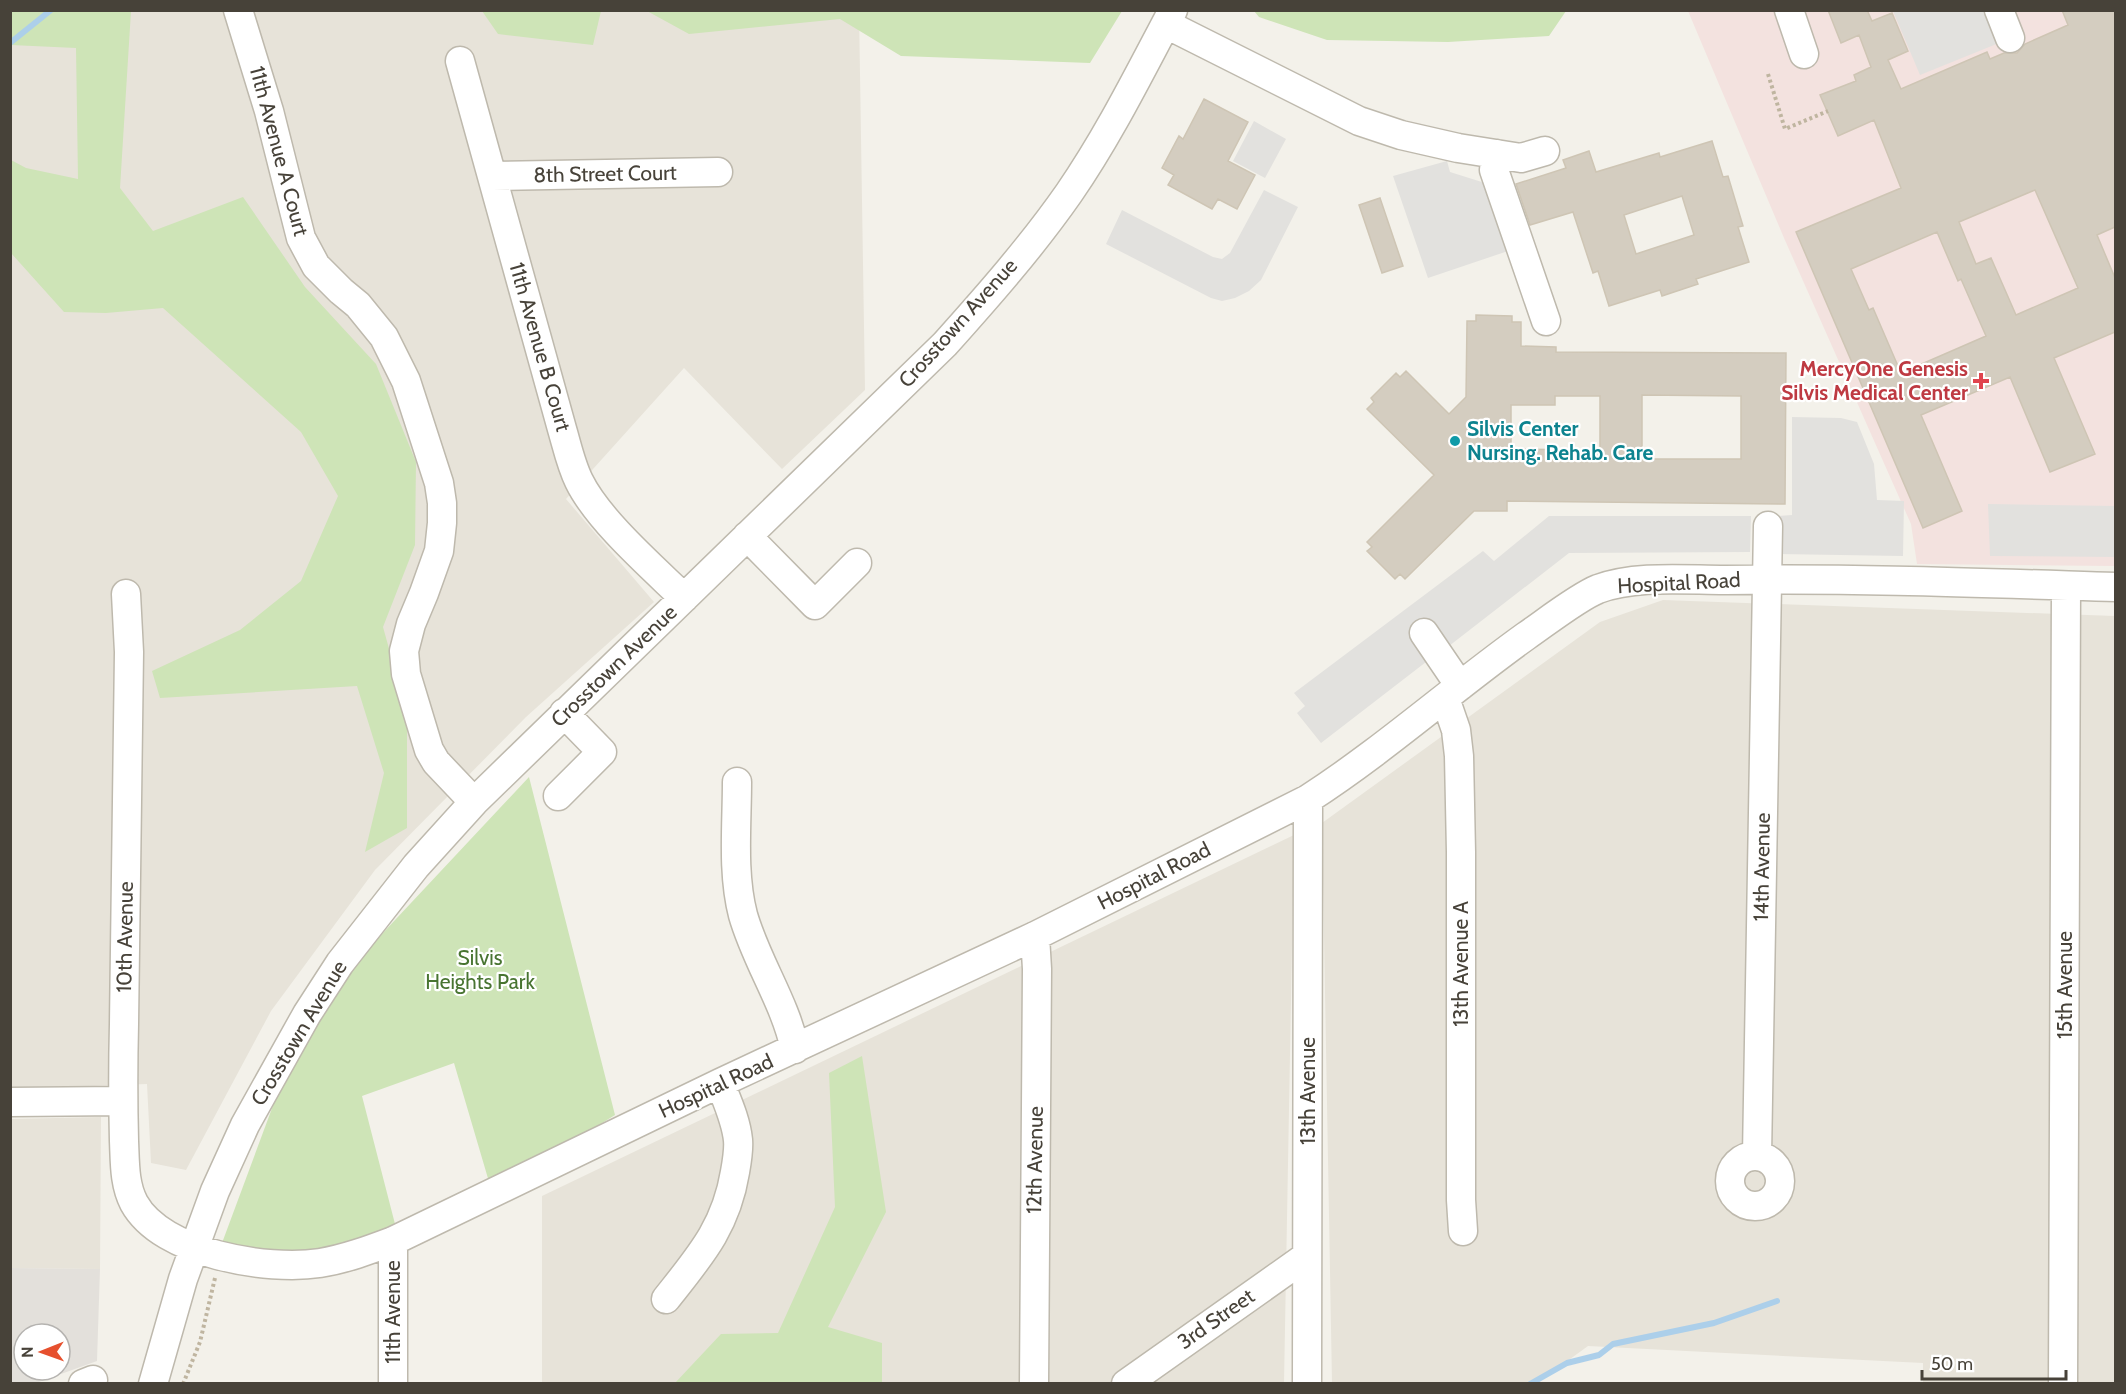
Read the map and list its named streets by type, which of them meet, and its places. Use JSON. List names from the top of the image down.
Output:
{
  "streets": {
    "street": [
      "11th Avenue A Court",
      "8th Street Court",
      "Crosstown Avenue",
      "11th Avenue B Court",
      "Hospital Road",
      "14th Avenue",
      "10th Avenue",
      "13th Avenue A",
      "15th Avenue",
      "13th Avenue",
      "12th Avenue",
      "11th Avenue",
      "3rd Street"
    ]
  },
  "crossings": [
    ["11th Avenue A Court", "Crosstown Avenue"],
    ["8th Street Court", "11th Avenue B Court"],
    ["Crosstown Avenue", "11th Avenue B Court"],
    ["Crosstown Avenue", "Hospital Road"],
    ["Crosstown Avenue", "10th Avenue"],
    ["Hospital Road", "14th Avenue"],
    ["Hospital Road", "10th Avenue"],
    ["Hospital Road", "13th Avenue A"],
    ["Hospital Road", "15th Avenue"],
    ["Hospital Road", "13th Avenue"],
    ["Hospital Road", "12th Avenue"],
    ["Hospital Road", "11th Avenue"],
    ["13th Avenue", "3rd Street"]
  ],
  "parks": ["Silvis Heights Park"],
  "places": {
    "health": ["MercyOne Genesis Silvis Medical Center"],
    "other": ["Silvis Center Nursing. Rehab. Care"]
  },
  "scale_bar": "50 m",
  "north": "left"
}
